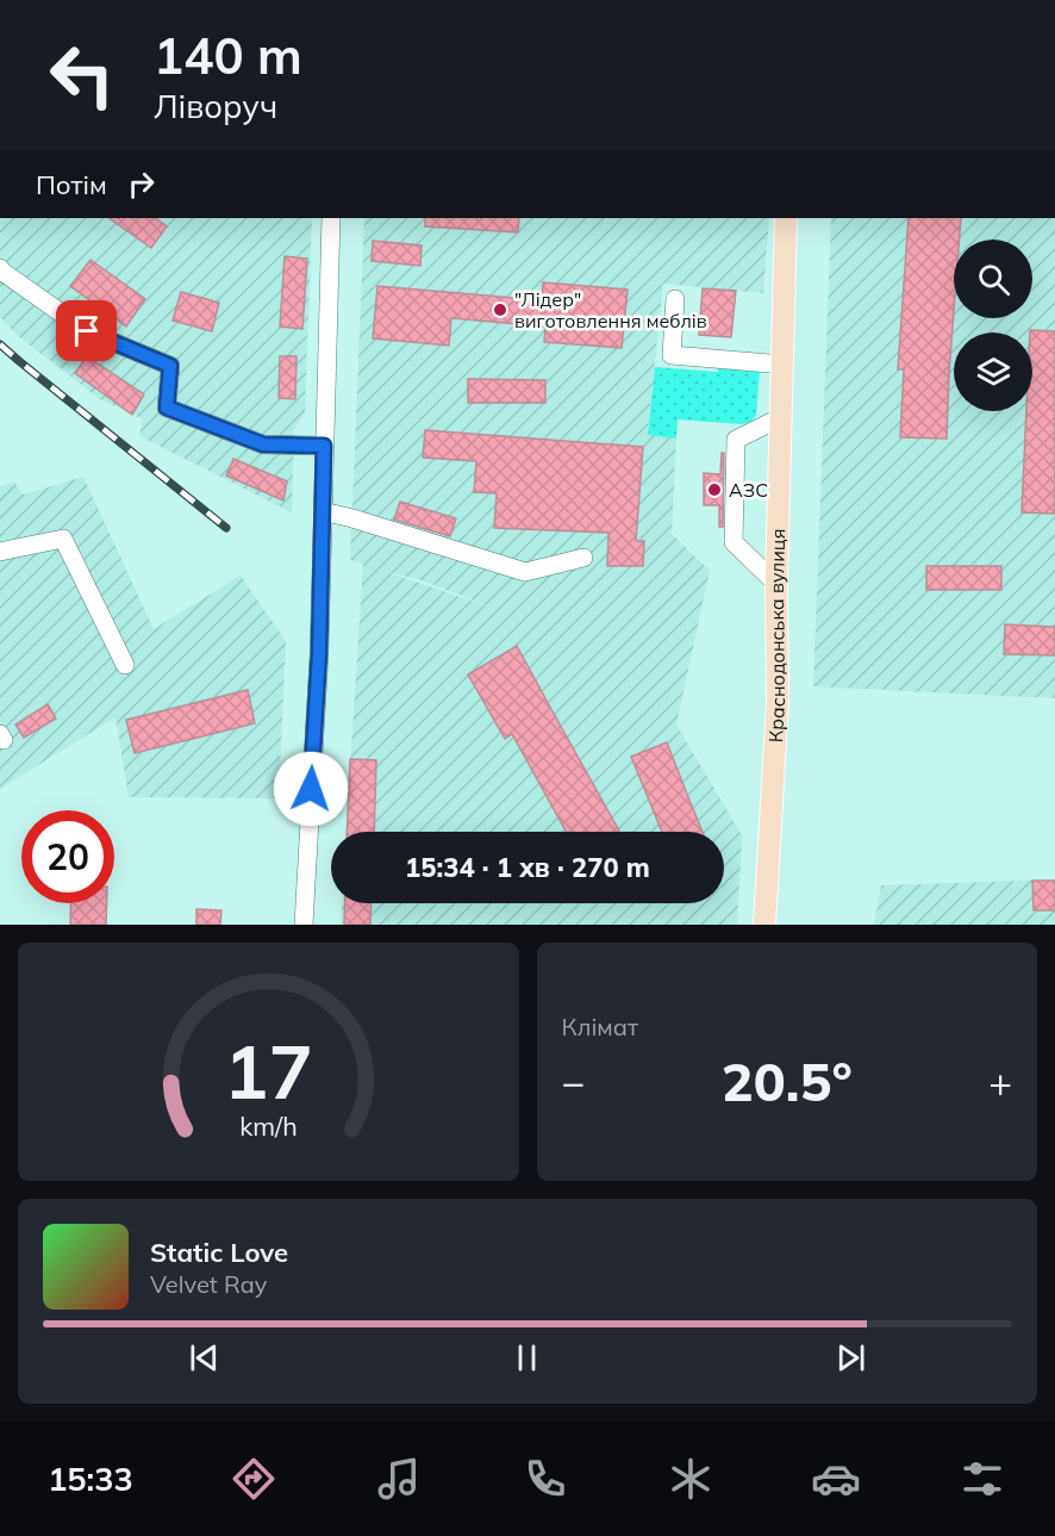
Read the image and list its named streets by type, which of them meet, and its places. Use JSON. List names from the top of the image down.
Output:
{
  "streets": {
    "main road": ["Краснодонська вулиця"]
  },
  "places": ["\"Лідер\" виготовлення меблів", "АЗС"],
  "page": {
    "turn": ["140 m", "Ліворуч"],
    "then": "Потім",
    "limit": "20",
    "trip": "15:34 · 1 хв · 270 m",
    "tile": "Клімат",
    "heat": ["−", "20.5°", "+"],
    "song": ["Static Love", "Velvet Ray"],
    "tabs": "15:33",
    "gauge": ["17", "km/h"]
  }
}
